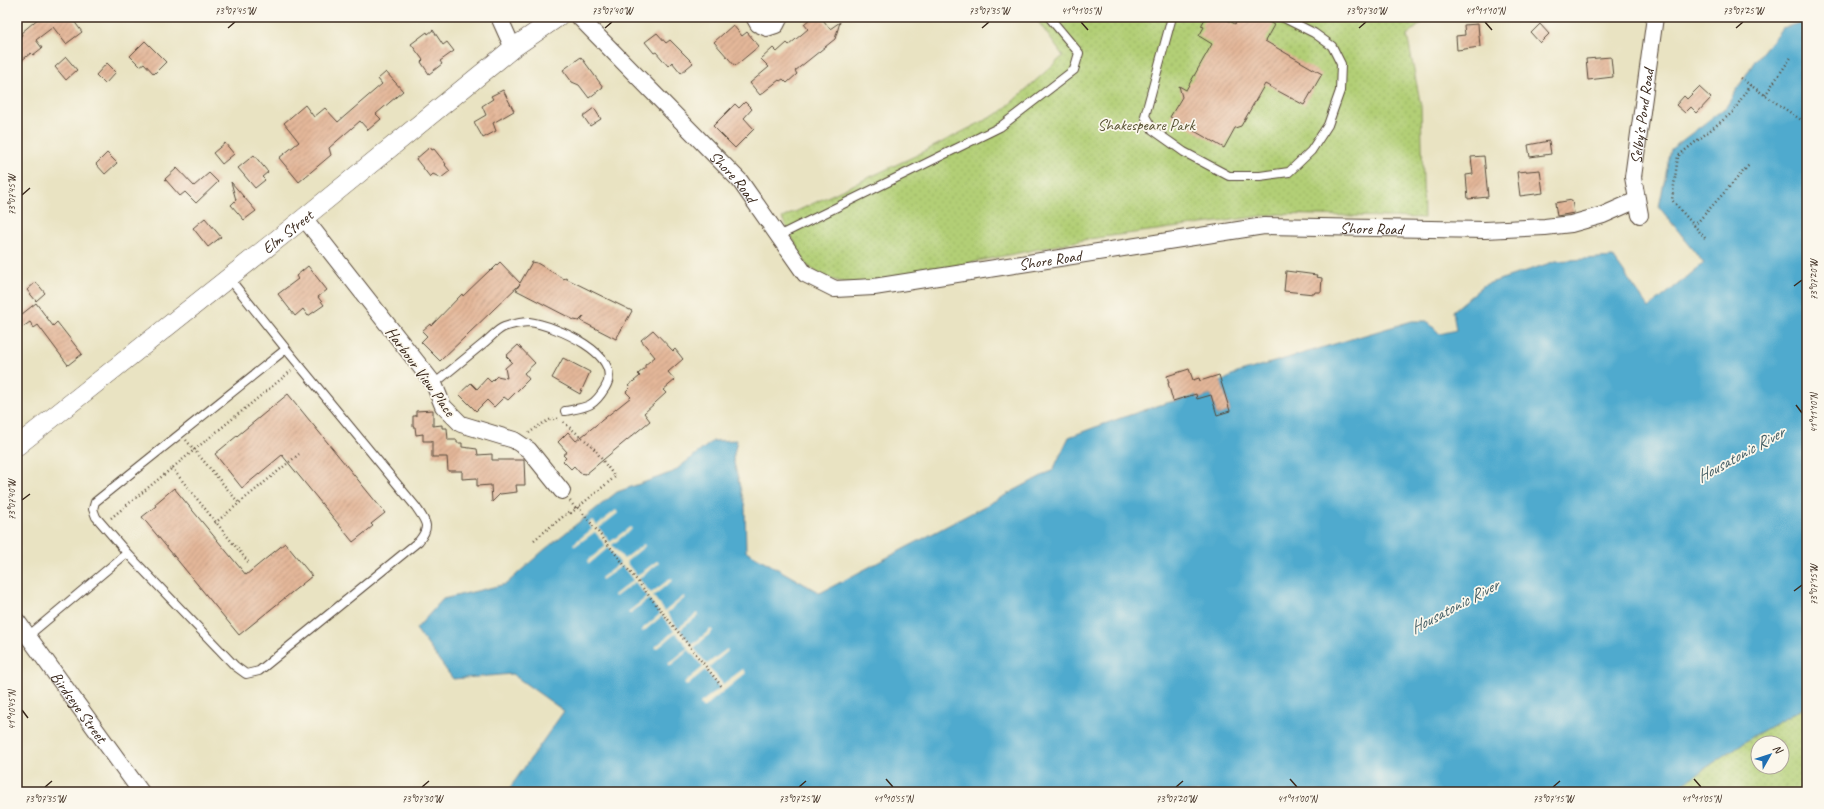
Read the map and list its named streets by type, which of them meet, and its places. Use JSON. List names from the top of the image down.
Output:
{
  "streets": {
    "street": [
      "Selby's Pond Road",
      "Shore Road",
      "Elm Street",
      "Harbour View Place",
      "Birdseye Street"
    ]
  },
  "crossings": [
    ["Selby's Pond Road", "Shore Road"],
    ["Elm Street", "Harbour View Place"]
  ],
  "water": ["Housatonic River"],
  "parks": ["Shakespeare Park"],
  "north": "top right",
  "coordinates": [
    "73°07'45\"W",
    "73°07'40\"W",
    "73°07'35\"W",
    "41°11'05\"N",
    "73°07'30\"W",
    "41°11'10\"N",
    "73°07'25\"W",
    "73°07'20\"W",
    "73°07'15\"W",
    "41°10'45\"N",
    "41°10'55\"N",
    "41°11'00\"N"
  ]
}
